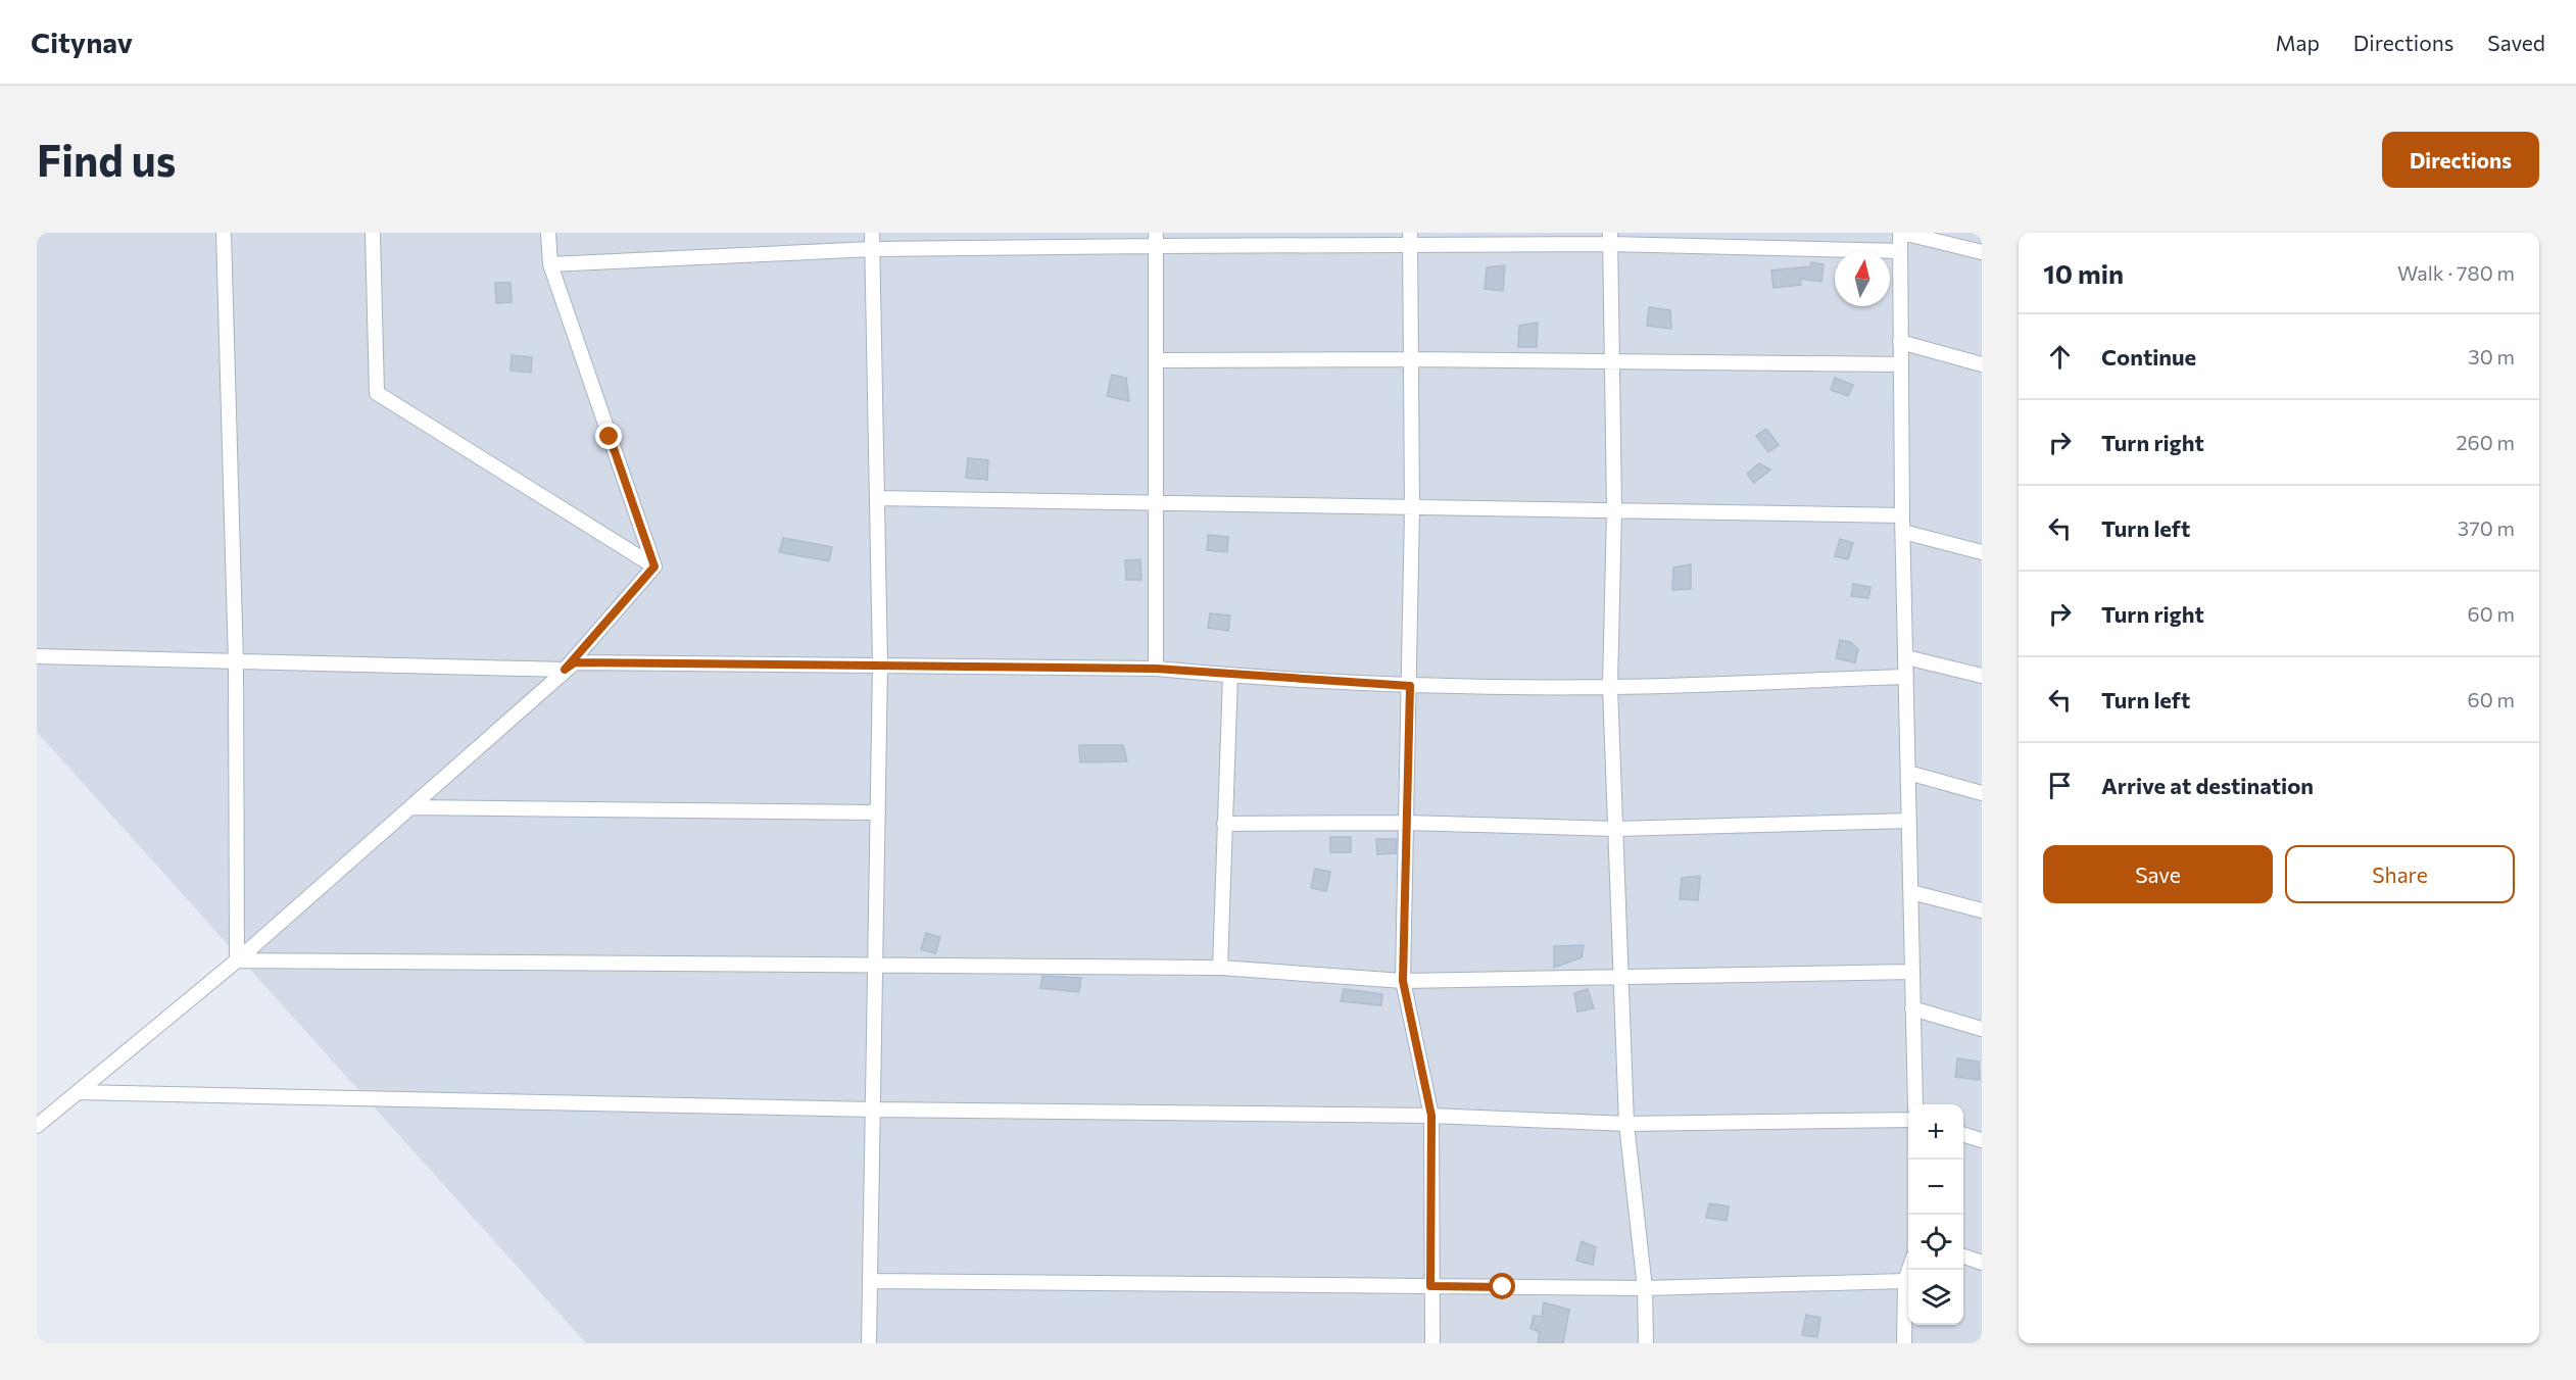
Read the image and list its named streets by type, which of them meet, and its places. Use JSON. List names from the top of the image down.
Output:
{
  "north": "top",
  "page": {
    "header": "Citynav",
    "nav": ["Map", "Directions", "Saved"],
    "buttons": [
      "Directions",
      ["Save", "Share"]
    ],
    "title": "Find us",
    "heading": ["10 min", "Walk · 780 m"],
    "list": [
      ["Continue", "30 m"],
      ["Turn right", "260 m"],
      ["Turn left", "370 m"],
      ["Turn right", "60 m"],
      ["Turn left", "60 m"],
      "Arrive at destination"
    ],
    "map_buttons": ["+", "−"]
  }
}
